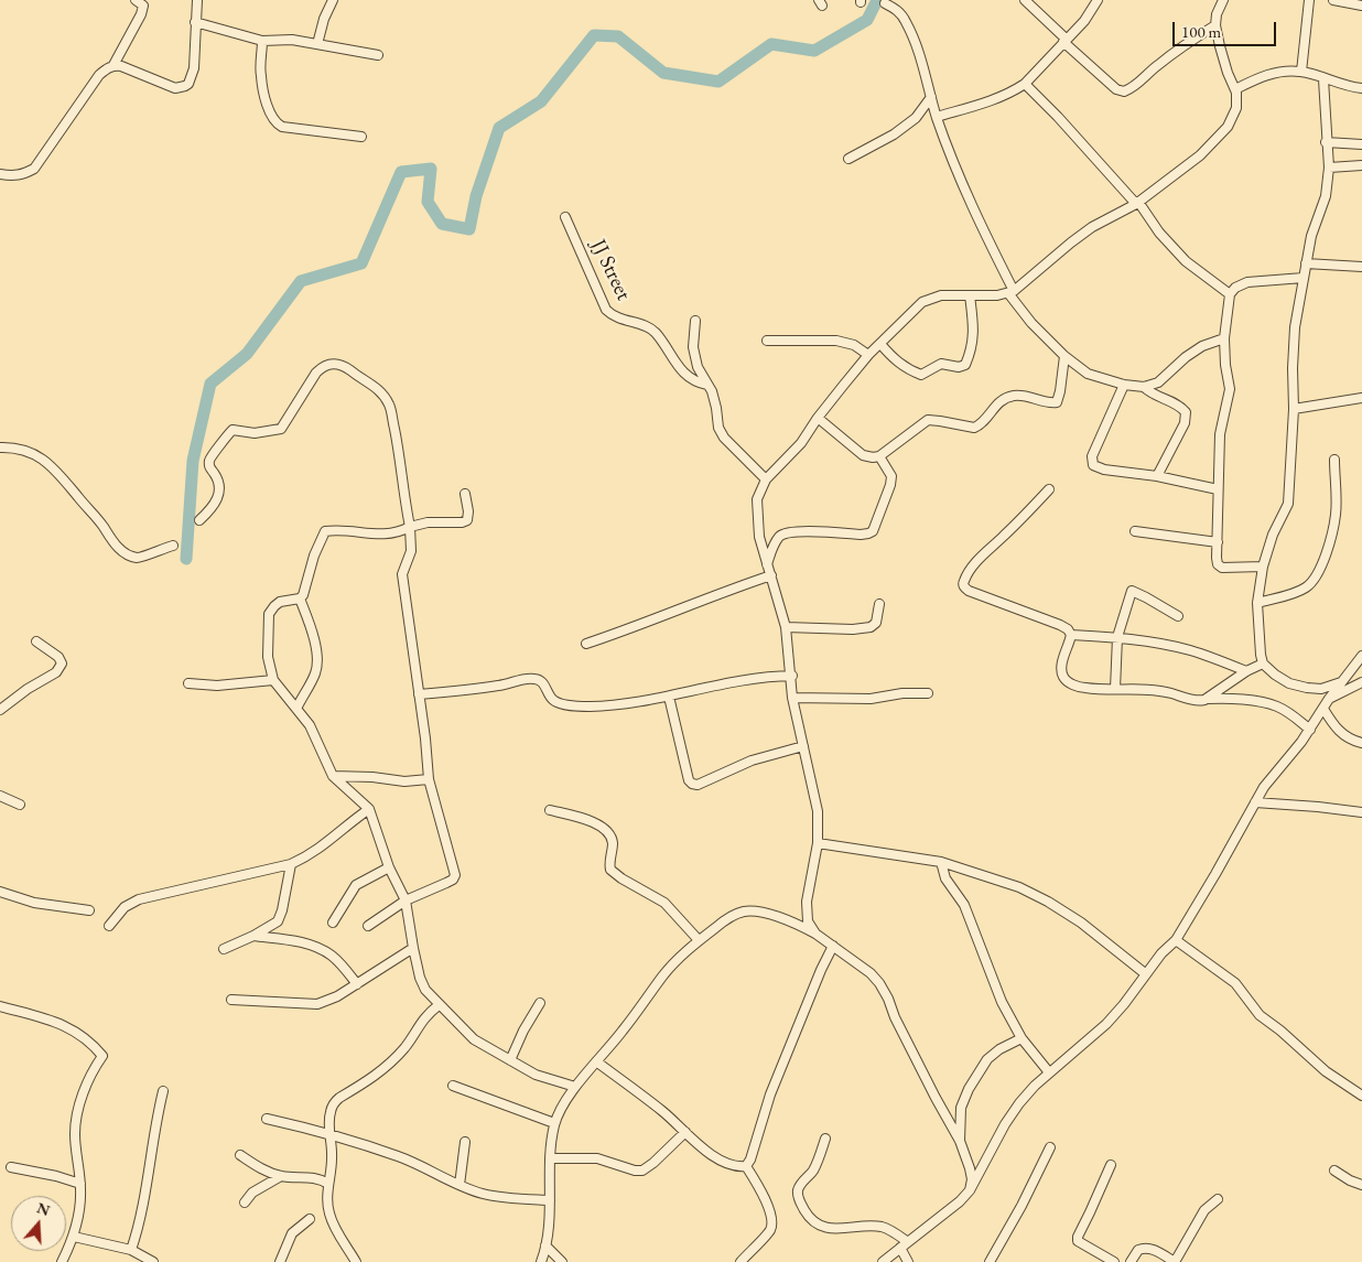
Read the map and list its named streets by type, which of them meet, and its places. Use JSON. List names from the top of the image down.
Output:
{
  "streets": {
    "street": ["JJ Street"]
  },
  "scale_bar": "100 m",
  "north": "top"
}
